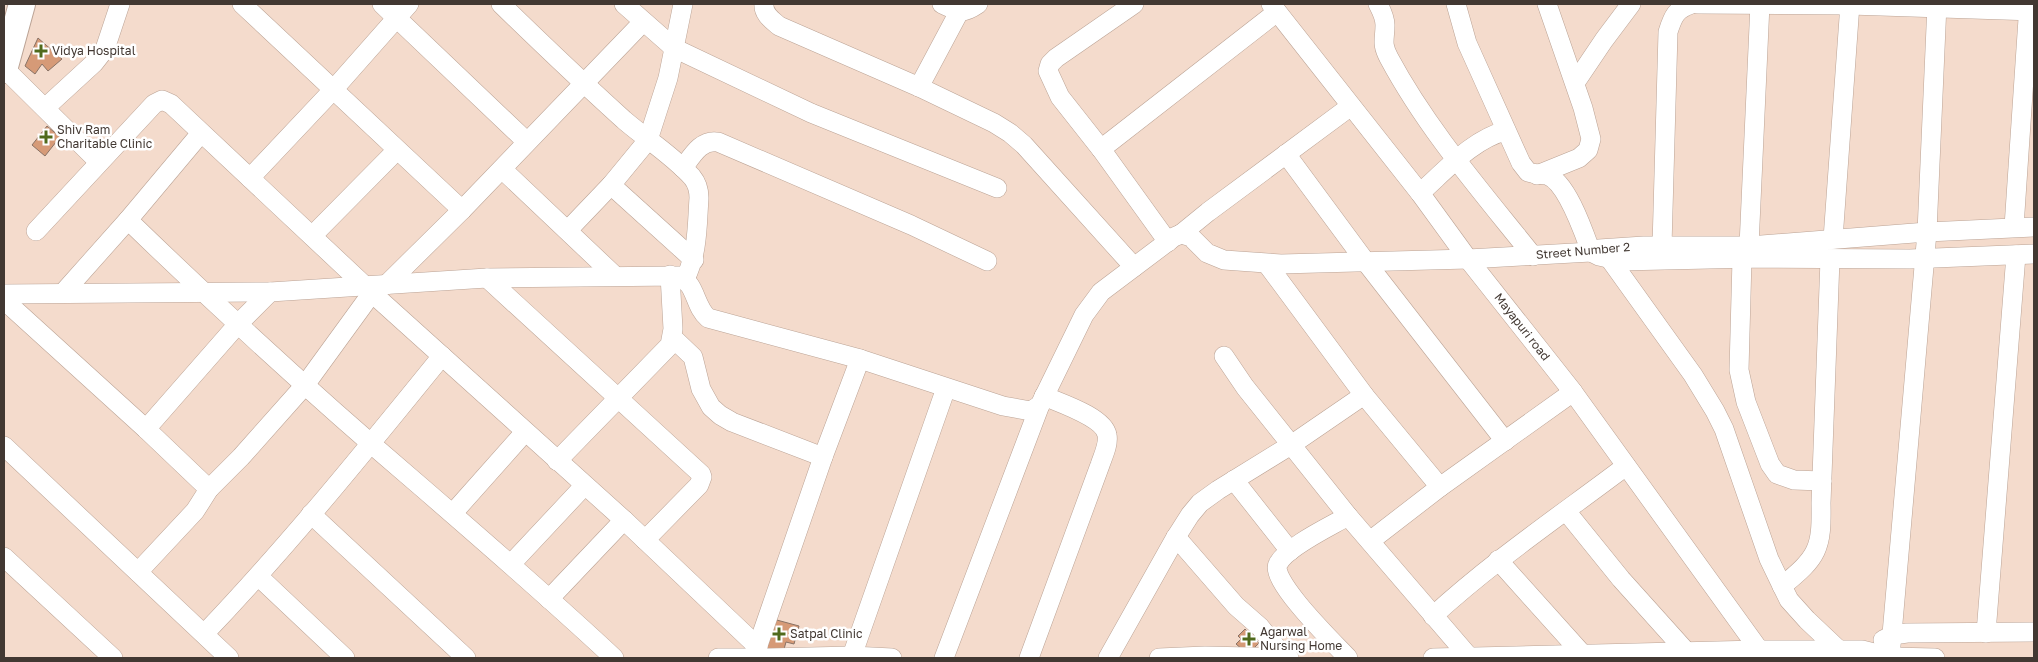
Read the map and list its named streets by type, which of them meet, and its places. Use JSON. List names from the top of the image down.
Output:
{
  "streets": {
    "street": ["Street Number 2", "Mayapuri road"]
  },
  "crossings": [
    ["Street Number 2", "Mayapuri road"]
  ],
  "places": {
    "health": [
      "Vidya Hospital",
      "Shiv Ram Charitable Clinic",
      "Satpal Clinic",
      "Agarwal Nursing Home"
    ]
  }
}
